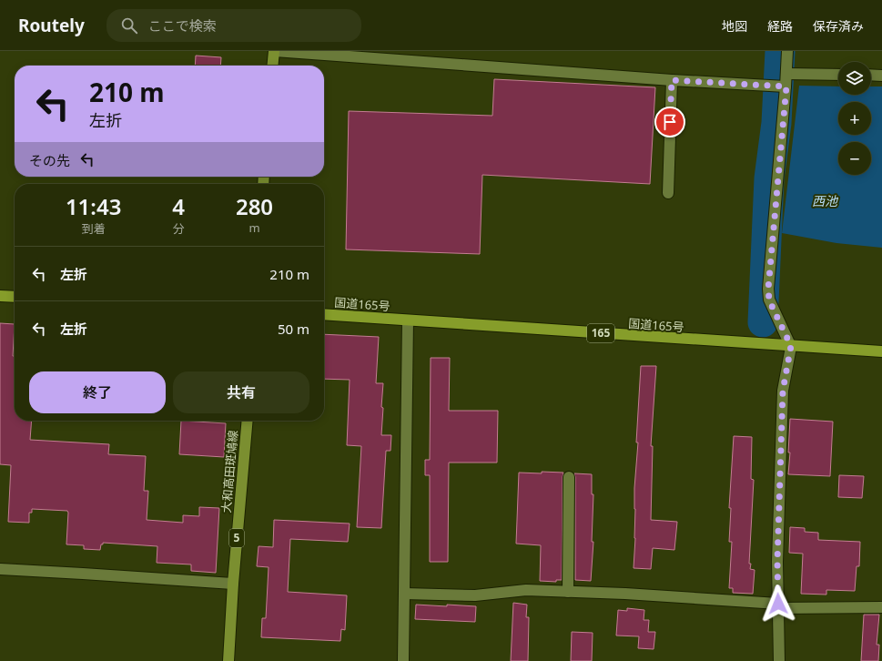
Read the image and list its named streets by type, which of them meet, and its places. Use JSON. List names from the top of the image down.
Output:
{
  "streets": {
    "highway": ["国道165号", "165"],
    "main road": ["大和高田斑鳩線", "5"]
  },
  "water": ["西池"],
  "page": {
    "header": "Routely",
    "search": "ここで検索",
    "nav": ["地図", "経路", "保存済み"],
    "map_buttons": ["+", "−"],
    "turn": ["210 m", "左折"],
    "then": "その先",
    "eta": [
      "11:43",
      "到着",
      "4",
      "分",
      "280",
      "m"
    ],
    "list": [
      {
        "name": "左折",
        "value": "210 m"
      },
      {
        "name": "左折",
        "value": "50 m"
      }
    ],
    "buttons": ["終了", "共有"]
  }
}
